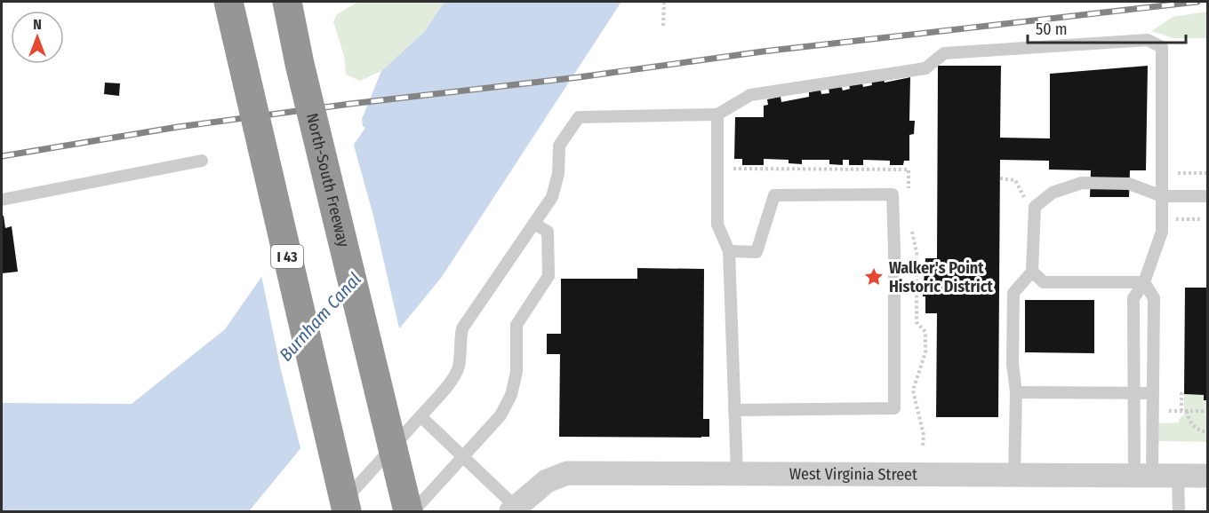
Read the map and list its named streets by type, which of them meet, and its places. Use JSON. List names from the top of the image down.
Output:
{
  "streets": {
    "highway": ["North-South Freeway", "I 43"],
    "street": ["West Virginia Street"]
  },
  "water": ["Burnham Canal"],
  "places": {
    "place": ["Walker's Point Historic District"]
  },
  "scale_bar": "50 m",
  "north": "top"
}
